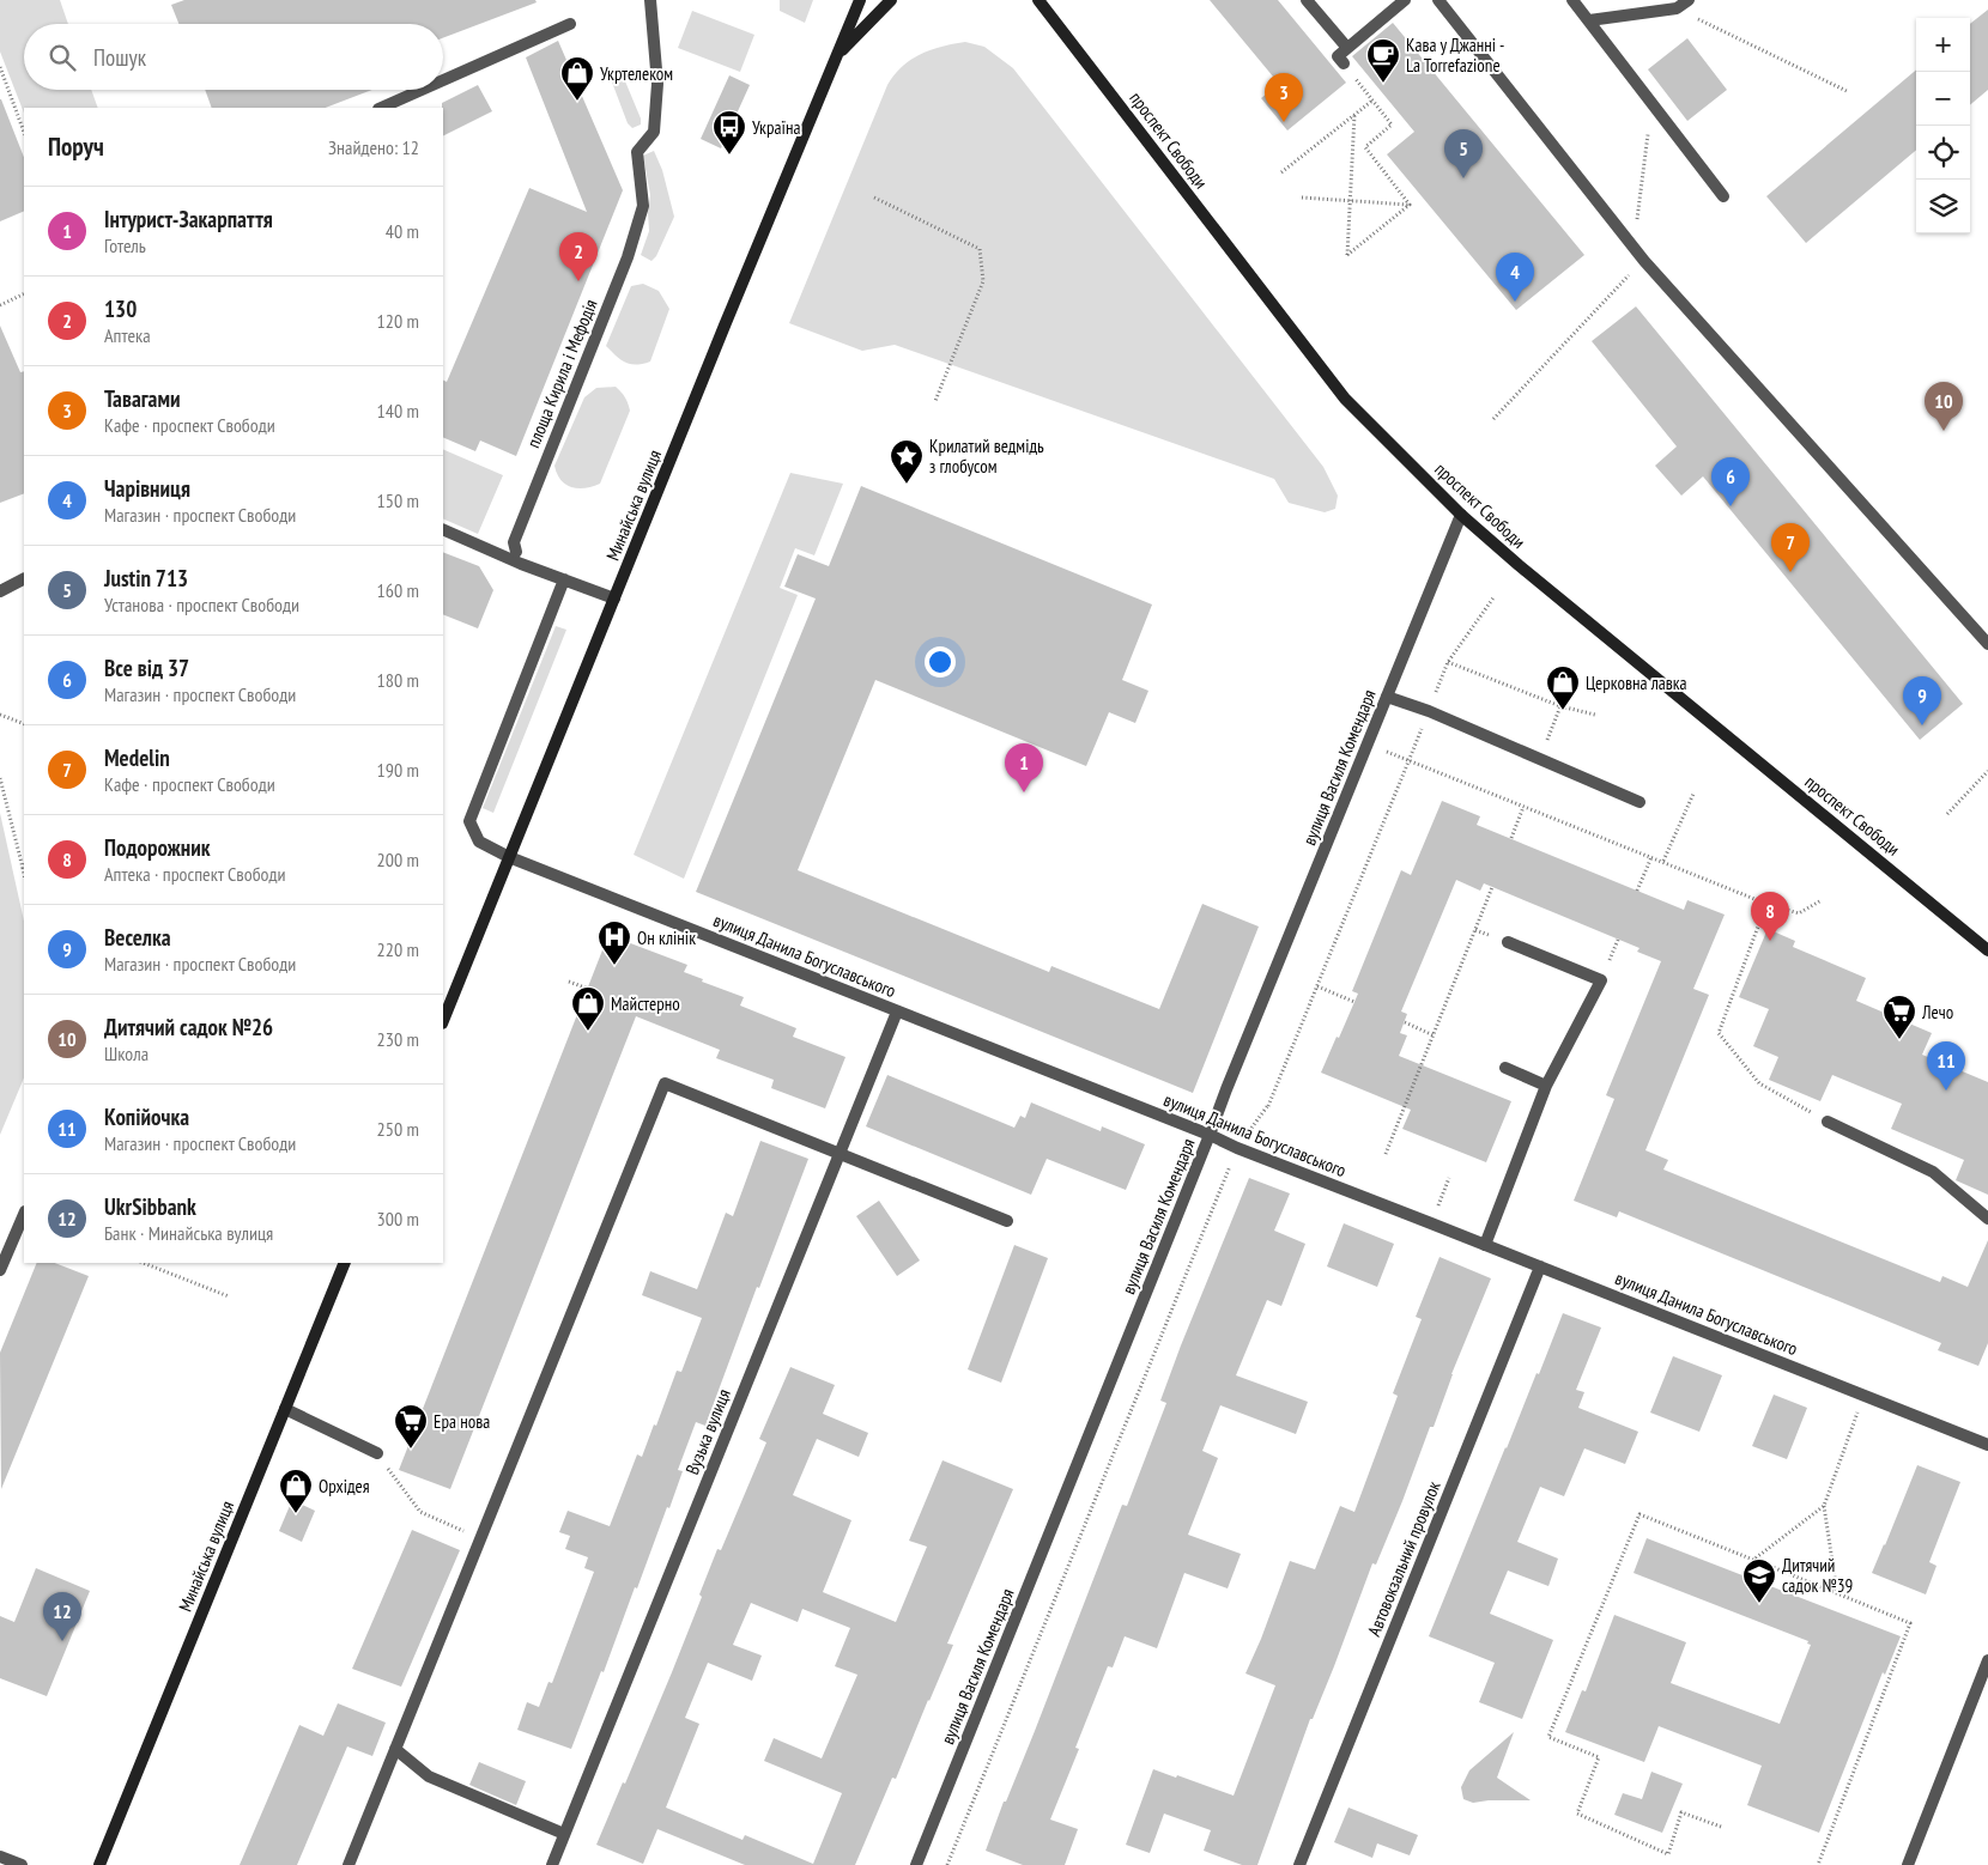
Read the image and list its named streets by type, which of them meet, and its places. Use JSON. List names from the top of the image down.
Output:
{
  "streets": {
    "main road": ["проспект Свободи", "Минайська вулиця"],
    "street": [
      "площа Кирила і Мефодія",
      "вулиця Василя Комендаря",
      "вулиця Данила Богуславського",
      "Вузька вулиця",
      "Автовокзальний провулок"
    ]
  },
  "crossings": [
    ["проспект Свободи", "вулиця Василя Комендаря"],
    ["Минайська вулиця", "вулиця Данила Богуславського"],
    ["вулиця Василя Комендаря", "вулиця Данила Богуславського"],
    ["вулиця Данила Богуславського", "Вузька вулиця"],
    ["вулиця Данила Богуславського", "Автовокзальний провулок"]
  ],
  "places": {
    "cafe": ["Кава у Джанні - La Torrefazione"],
    "shop": [
      "Укртелеком",
      "Церковна лавка",
      "Майстерно",
      "Орхідея"
    ],
    "bus stop": ["Україна"],
    "place": ["Крилатий ведмідь з глобусом"],
    "hospital": ["Он клінік"],
    "supermarket": ["Лечо", "Ера нова"],
    "school or university": ["Дитячий садок №39"]
  },
  "page": {
    "map_buttons": ["+", "−"],
    "search": "Пошук",
    "pins": [
      "3",
      "5",
      "2",
      "4",
      "10",
      "6",
      "7",
      "9",
      "1",
      "8",
      "11",
      "12"
    ],
    "heading": ["Поруч", "Знайдено: 12"],
    "list": [
      {
        "mark": "1",
        "name": "Інтурист-Закарпаття",
        "note": "Готель",
        "value": "40 m"
      },
      {
        "mark": "2",
        "name": "130",
        "note": "Аптека",
        "value": "120 m"
      },
      {
        "mark": "3",
        "name": "Тавагами",
        "note": "Кафе · проспект Свободи",
        "value": "140 m"
      },
      {
        "mark": "4",
        "name": "Чарівниця",
        "note": "Магазин · проспект Свободи",
        "value": "150 m"
      },
      {
        "mark": "5",
        "name": "Justin 713",
        "note": "Установа · проспект Свободи",
        "value": "160 m"
      },
      {
        "mark": "6",
        "name": "Все від 37",
        "note": "Магазин · проспект Свободи",
        "value": "180 m"
      },
      {
        "mark": "7",
        "name": "Medelin",
        "note": "Кафе · проспект Свободи",
        "value": "190 m"
      },
      {
        "mark": "8",
        "name": "Подорожник",
        "note": "Аптека · проспект Свободи",
        "value": "200 m"
      },
      {
        "mark": "9",
        "name": "Веселка",
        "note": "Магазин · проспект Свободи",
        "value": "220 m"
      },
      {
        "mark": "10",
        "name": "Дитячий садок №26",
        "note": "Школа",
        "value": "230 m"
      },
      {
        "mark": "11",
        "name": "Копійочка",
        "note": "Магазин · проспект Свободи",
        "value": "250 m"
      },
      {
        "mark": "12",
        "name": "UkrSibbank",
        "note": "Банк · Минайська вулиця",
        "value": "300 m"
      }
    ]
  }
}
